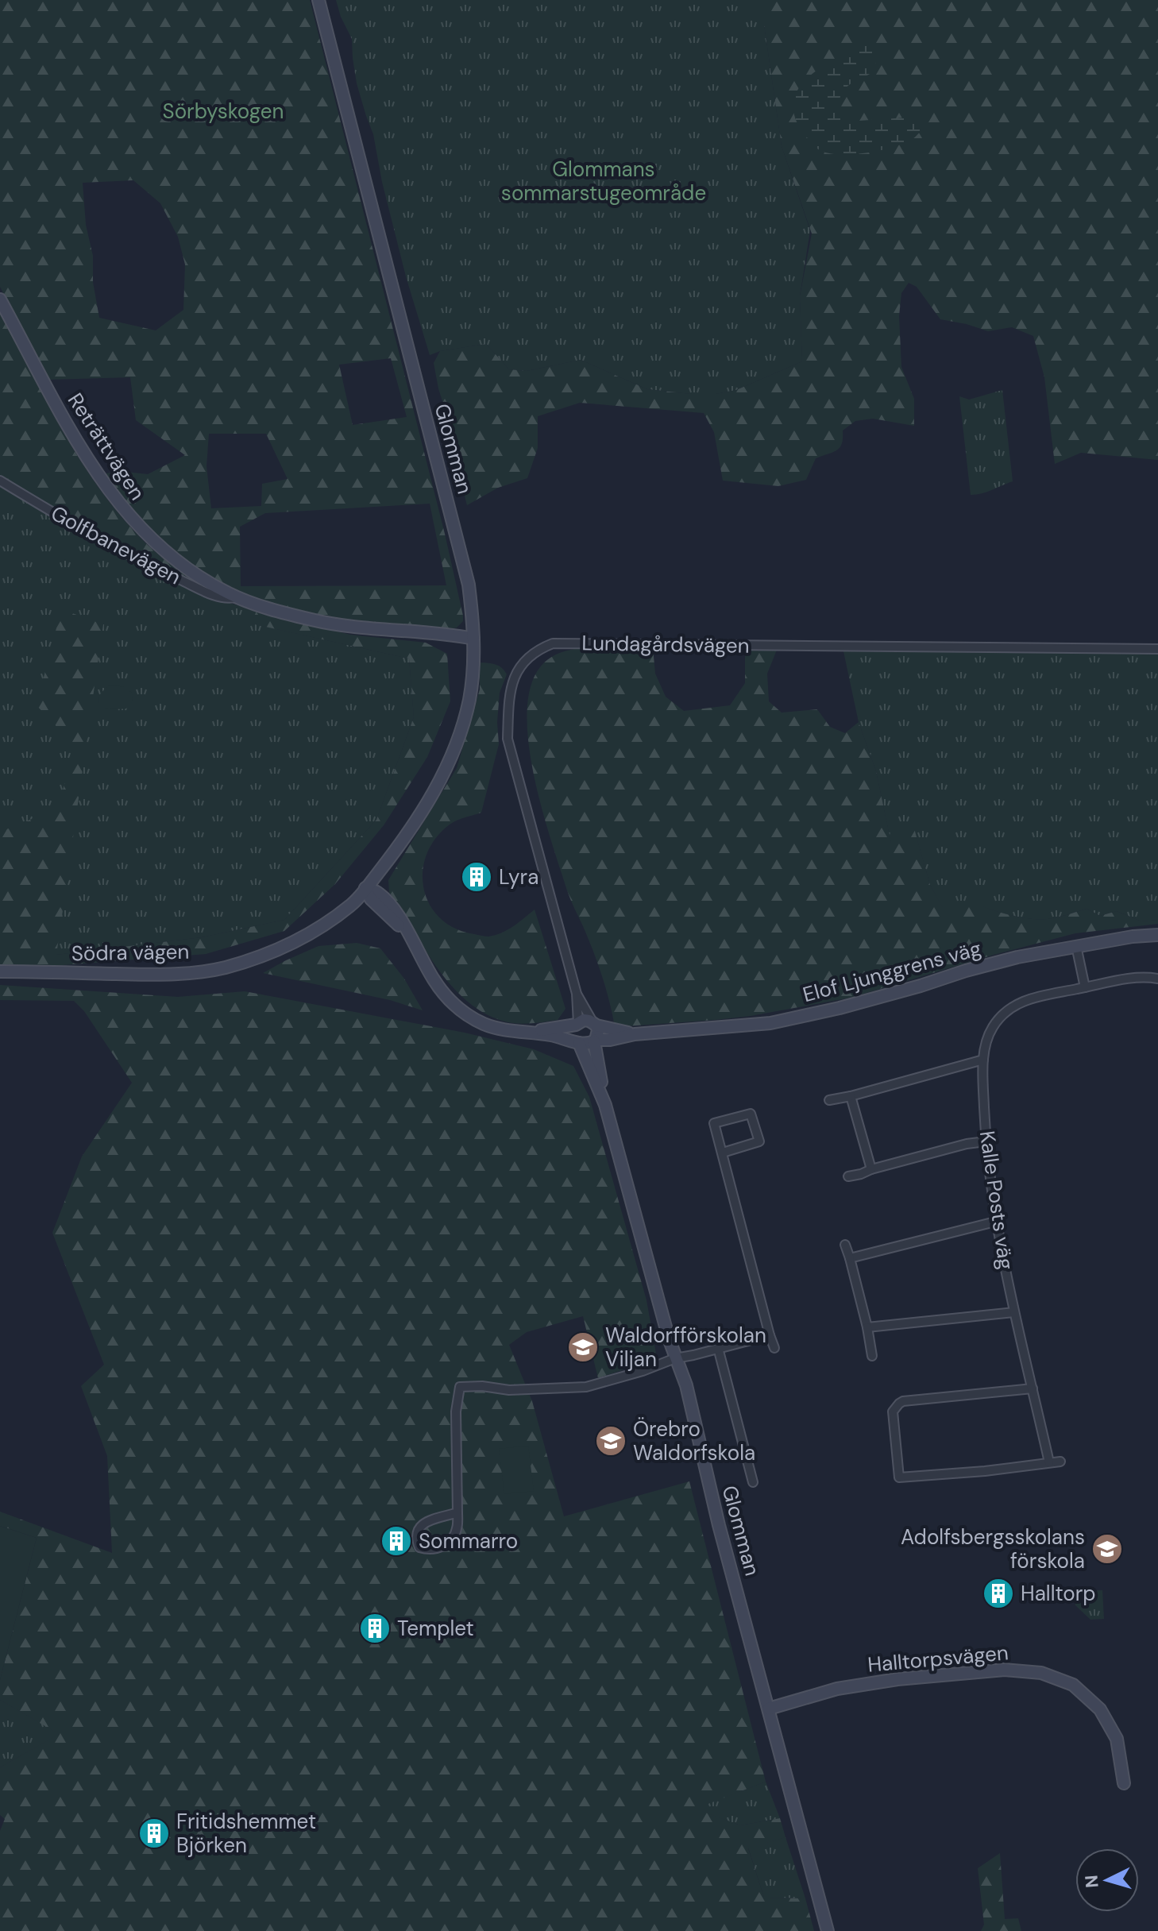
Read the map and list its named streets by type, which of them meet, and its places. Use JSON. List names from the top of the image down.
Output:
{
  "streets": {
    "street": [
      "Reträttvägen",
      "Glomman",
      "Golfbanevägen",
      "Lundagårdsvägen",
      "Södra vägen",
      "Elof Ljunggrens väg",
      "Kalle Posts väg",
      "Halltorpsvägen"
    ]
  },
  "crossings": [
    ["Reträttvägen", "Glomman"],
    ["Reträttvägen", "Golfbanevägen"],
    ["Glomman", "Lundagårdsvägen"],
    ["Glomman", "Södra vägen"],
    ["Glomman", "Elof Ljunggrens väg"],
    ["Glomman", "Halltorpsvägen"],
    ["Lundagårdsvägen", "Elof Ljunggrens väg"]
  ],
  "parks": ["Sörbyskogen", "Glommans sommarstugeområde"],
  "places": {
    "building": [
      "Lyra",
      "Sommarro",
      "Halltorp",
      "Templet",
      "Fritidshemmet Björken"
    ],
    "school or university": ["Waldorfförskolan Viljan", "Örebro Waldorfskola", "Adolfsbergsskolans förskola"]
  },
  "north": "left"
}
